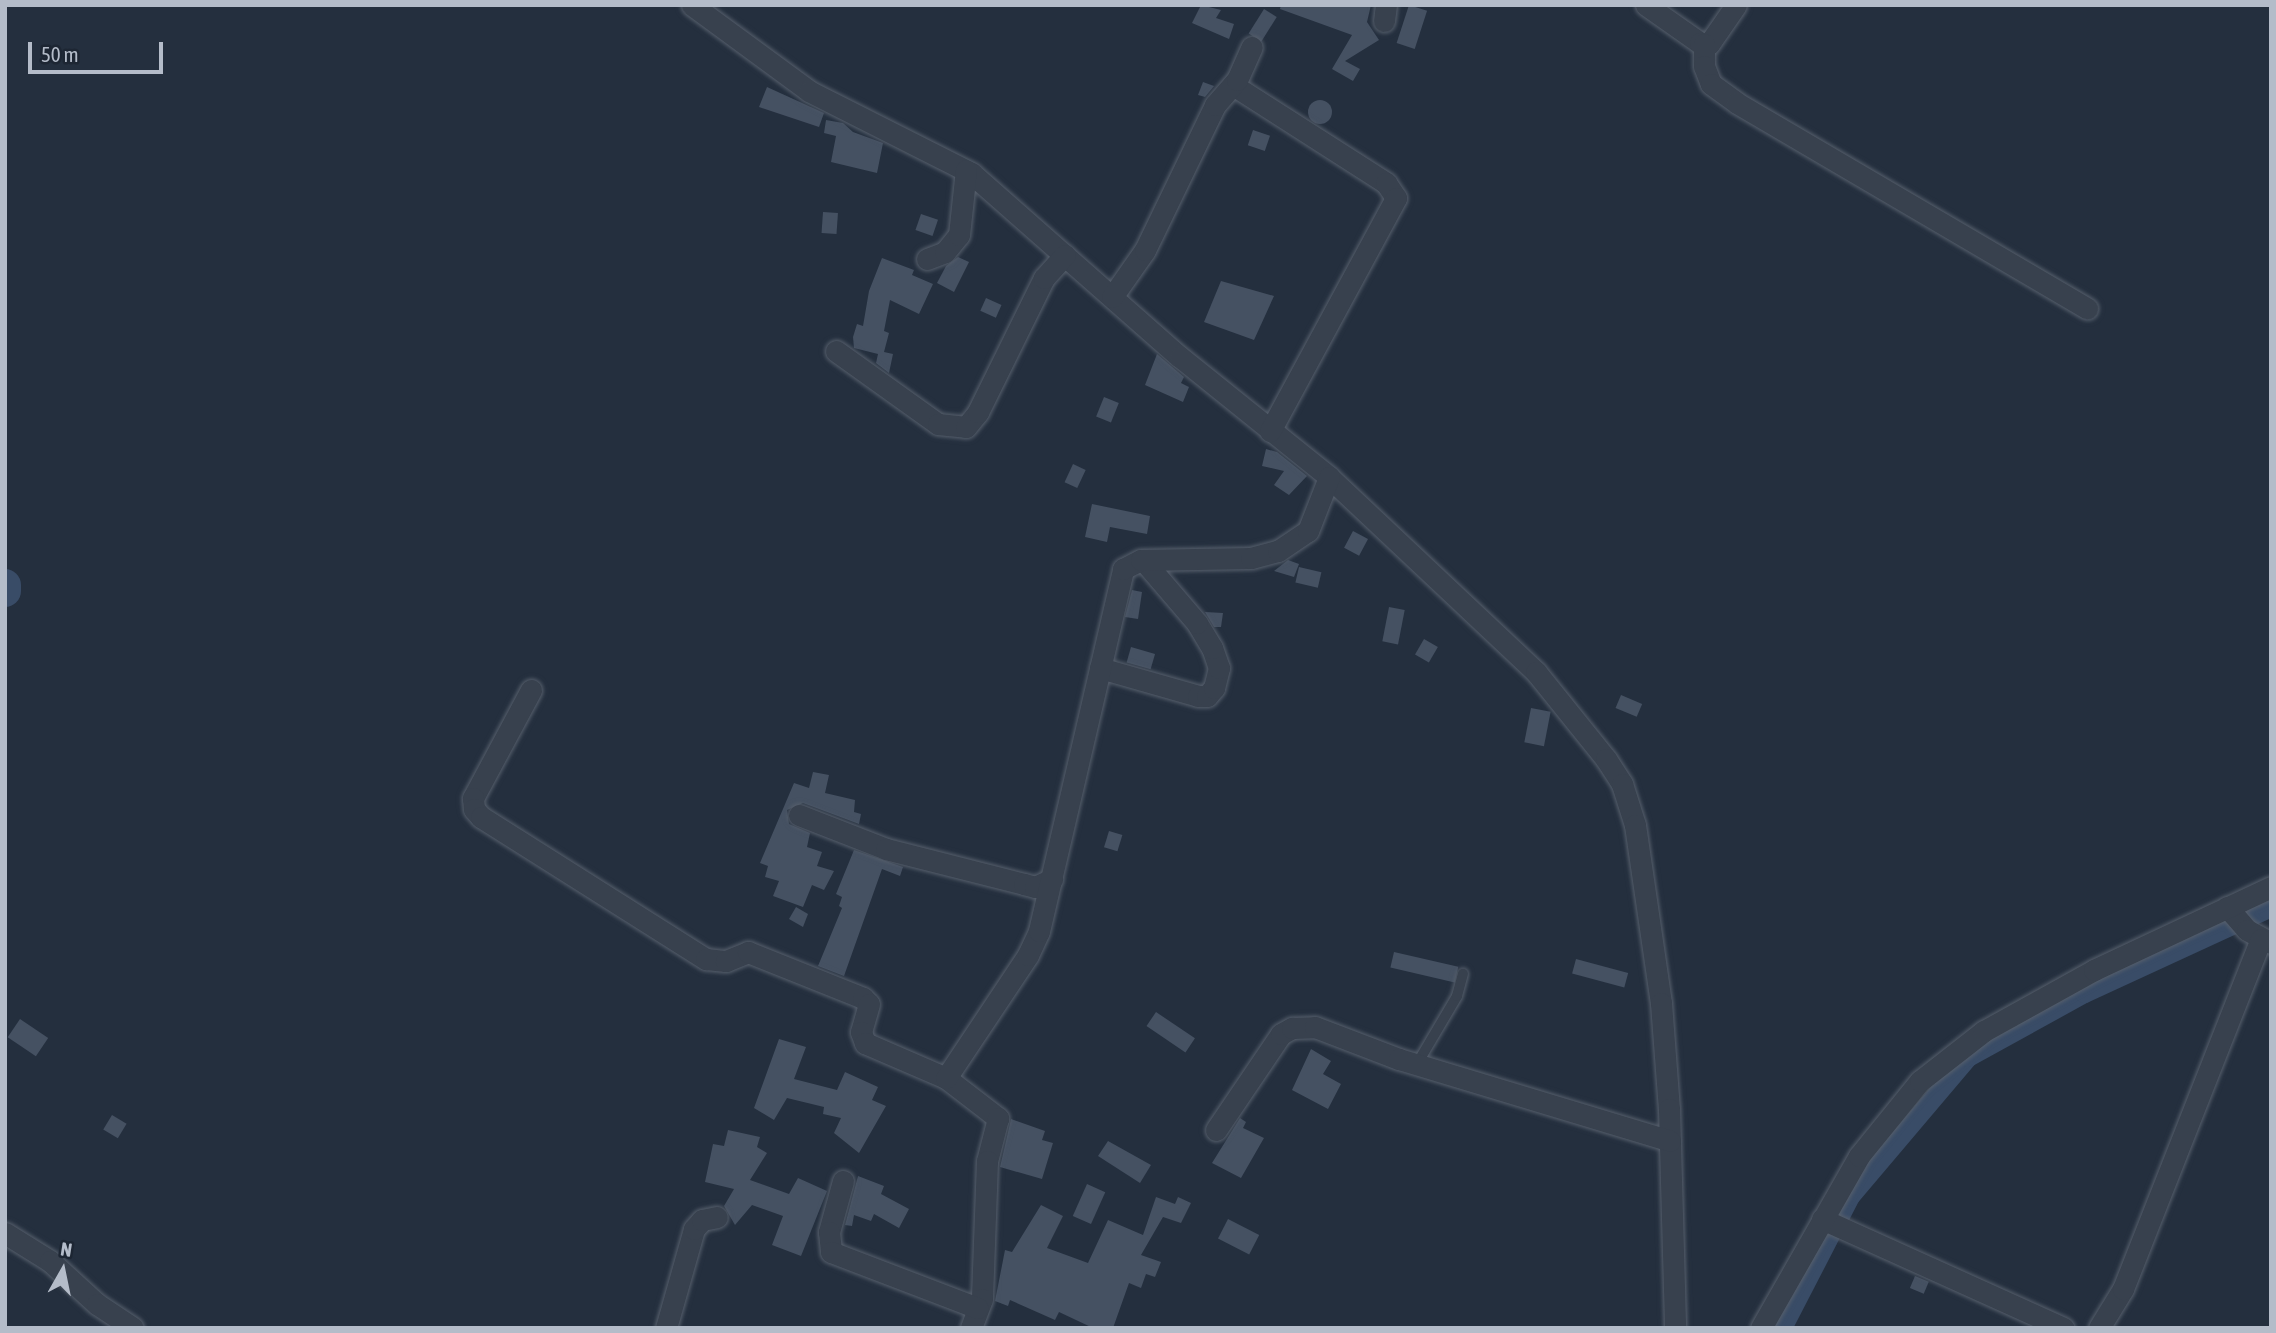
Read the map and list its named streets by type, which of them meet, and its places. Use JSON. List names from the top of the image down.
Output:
{
  "scale_bar": "50 m",
  "north": "top"
}
